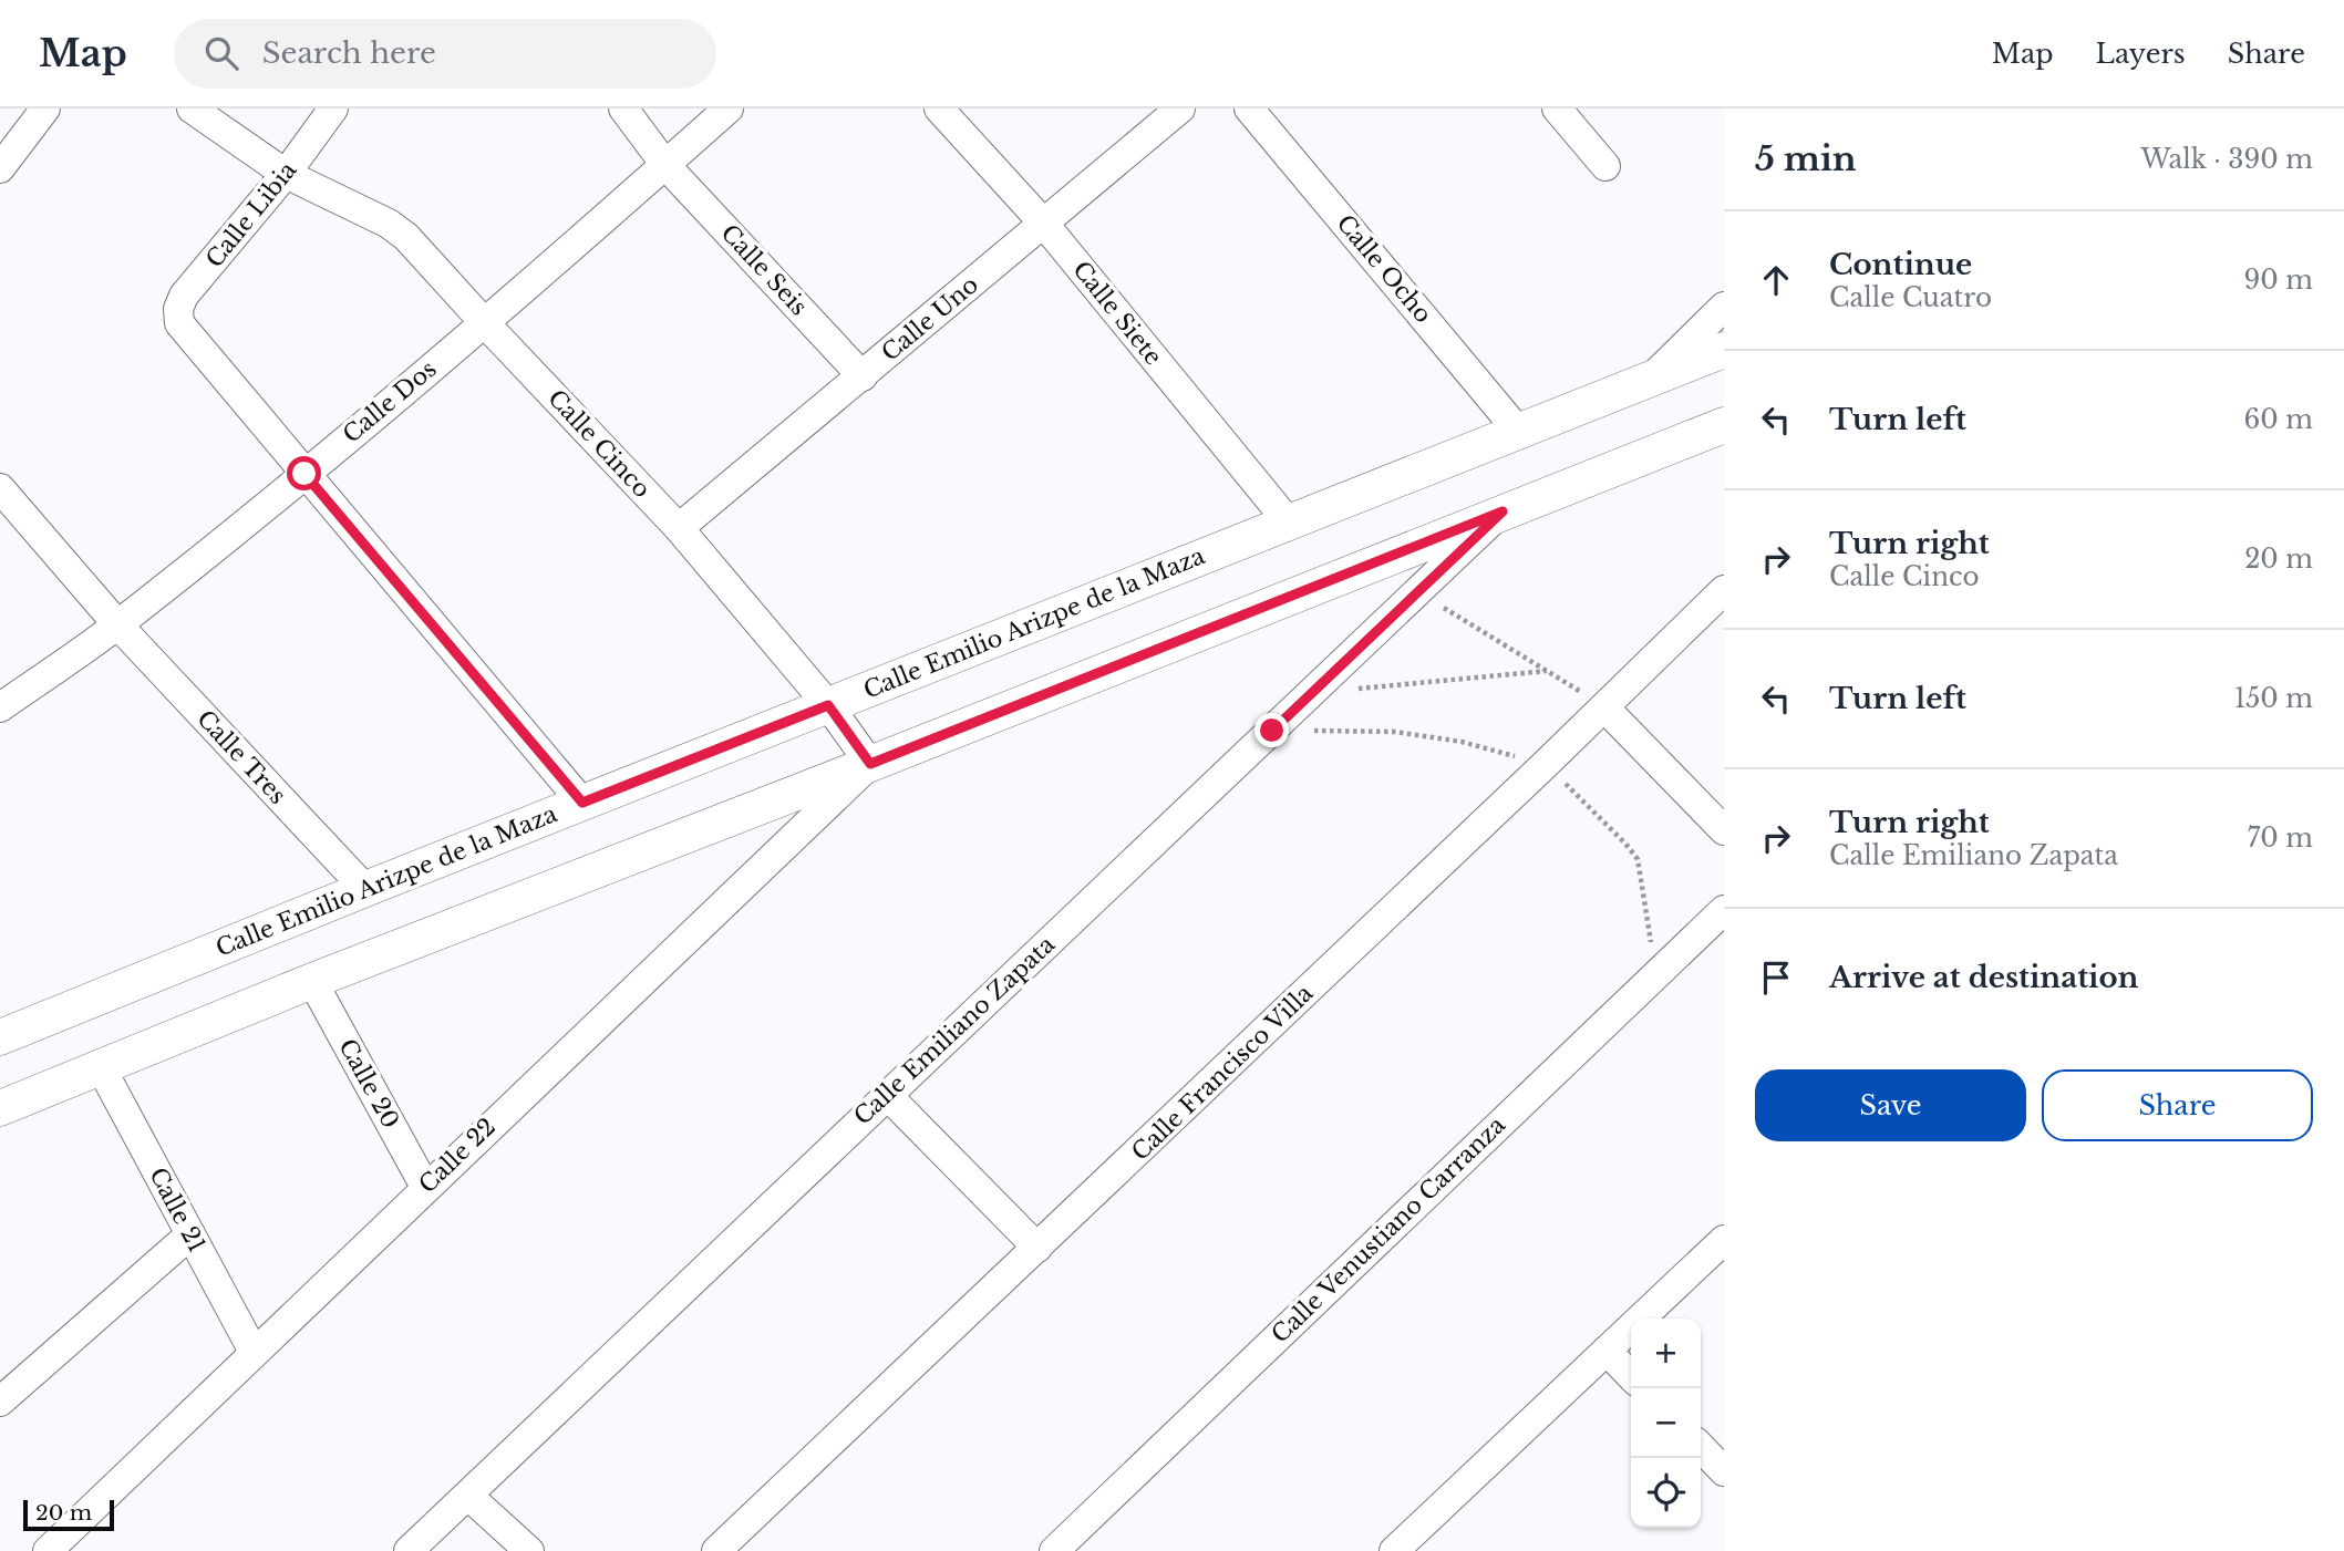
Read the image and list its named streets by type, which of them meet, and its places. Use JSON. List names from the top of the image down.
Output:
{
  "streets": {
    "street": [
      "Calle Libia",
      "Calle Ocho",
      "Calle Seis",
      "Calle Siete",
      "Calle Uno",
      "Calle Dos",
      "Calle Cinco",
      "Calle Emilio Arizpe de la Maza",
      "Calle Tres",
      "Calle Emiliano Zapata",
      "Calle Francisco Villa",
      "Calle 20",
      "Calle 22",
      "Calle 21",
      "Calle Venustiano Carranza"
    ]
  },
  "crossings": [
    ["Calle Libia", "Calle Dos"],
    ["Calle Libia", "Calle Cinco"],
    ["Calle Ocho", "Calle Emilio Arizpe de la Maza"],
    ["Calle Seis", "Calle Uno"],
    ["Calle Seis", "Calle Dos"],
    ["Calle Siete", "Calle Uno"],
    ["Calle Siete", "Calle Emilio Arizpe de la Maza"],
    ["Calle Uno", "Calle Cinco"],
    ["Calle Dos", "Calle Cinco"],
    ["Calle Dos", "Calle Tres"],
    ["Calle Cinco", "Calle Emilio Arizpe de la Maza"],
    ["Calle Cinco", "Calle 22"],
    ["Calle Emilio Arizpe de la Maza", "Calle Tres"],
    ["Calle 20", "Calle 22"],
    ["Calle 22", "Calle 21"]
  ],
  "scale_bar": "20 m",
  "page": {
    "header": "Map",
    "search": "Search here",
    "nav": ["Map", "Layers", "Share"],
    "heading": ["5 min", "Walk · 390 m"],
    "list": [
      ["Continue", "Calle Cuatro", "90 m"],
      ["Turn left", "60 m"],
      ["Turn right", "Calle Cinco", "20 m"],
      ["Turn left", "150 m"],
      ["Turn right", "Calle Emiliano Zapata", "70 m"],
      "Arrive at destination"
    ],
    "buttons": ["Save", "Share"],
    "map_buttons": ["+", "−"],
    "scale": "20 m"
  }
}
